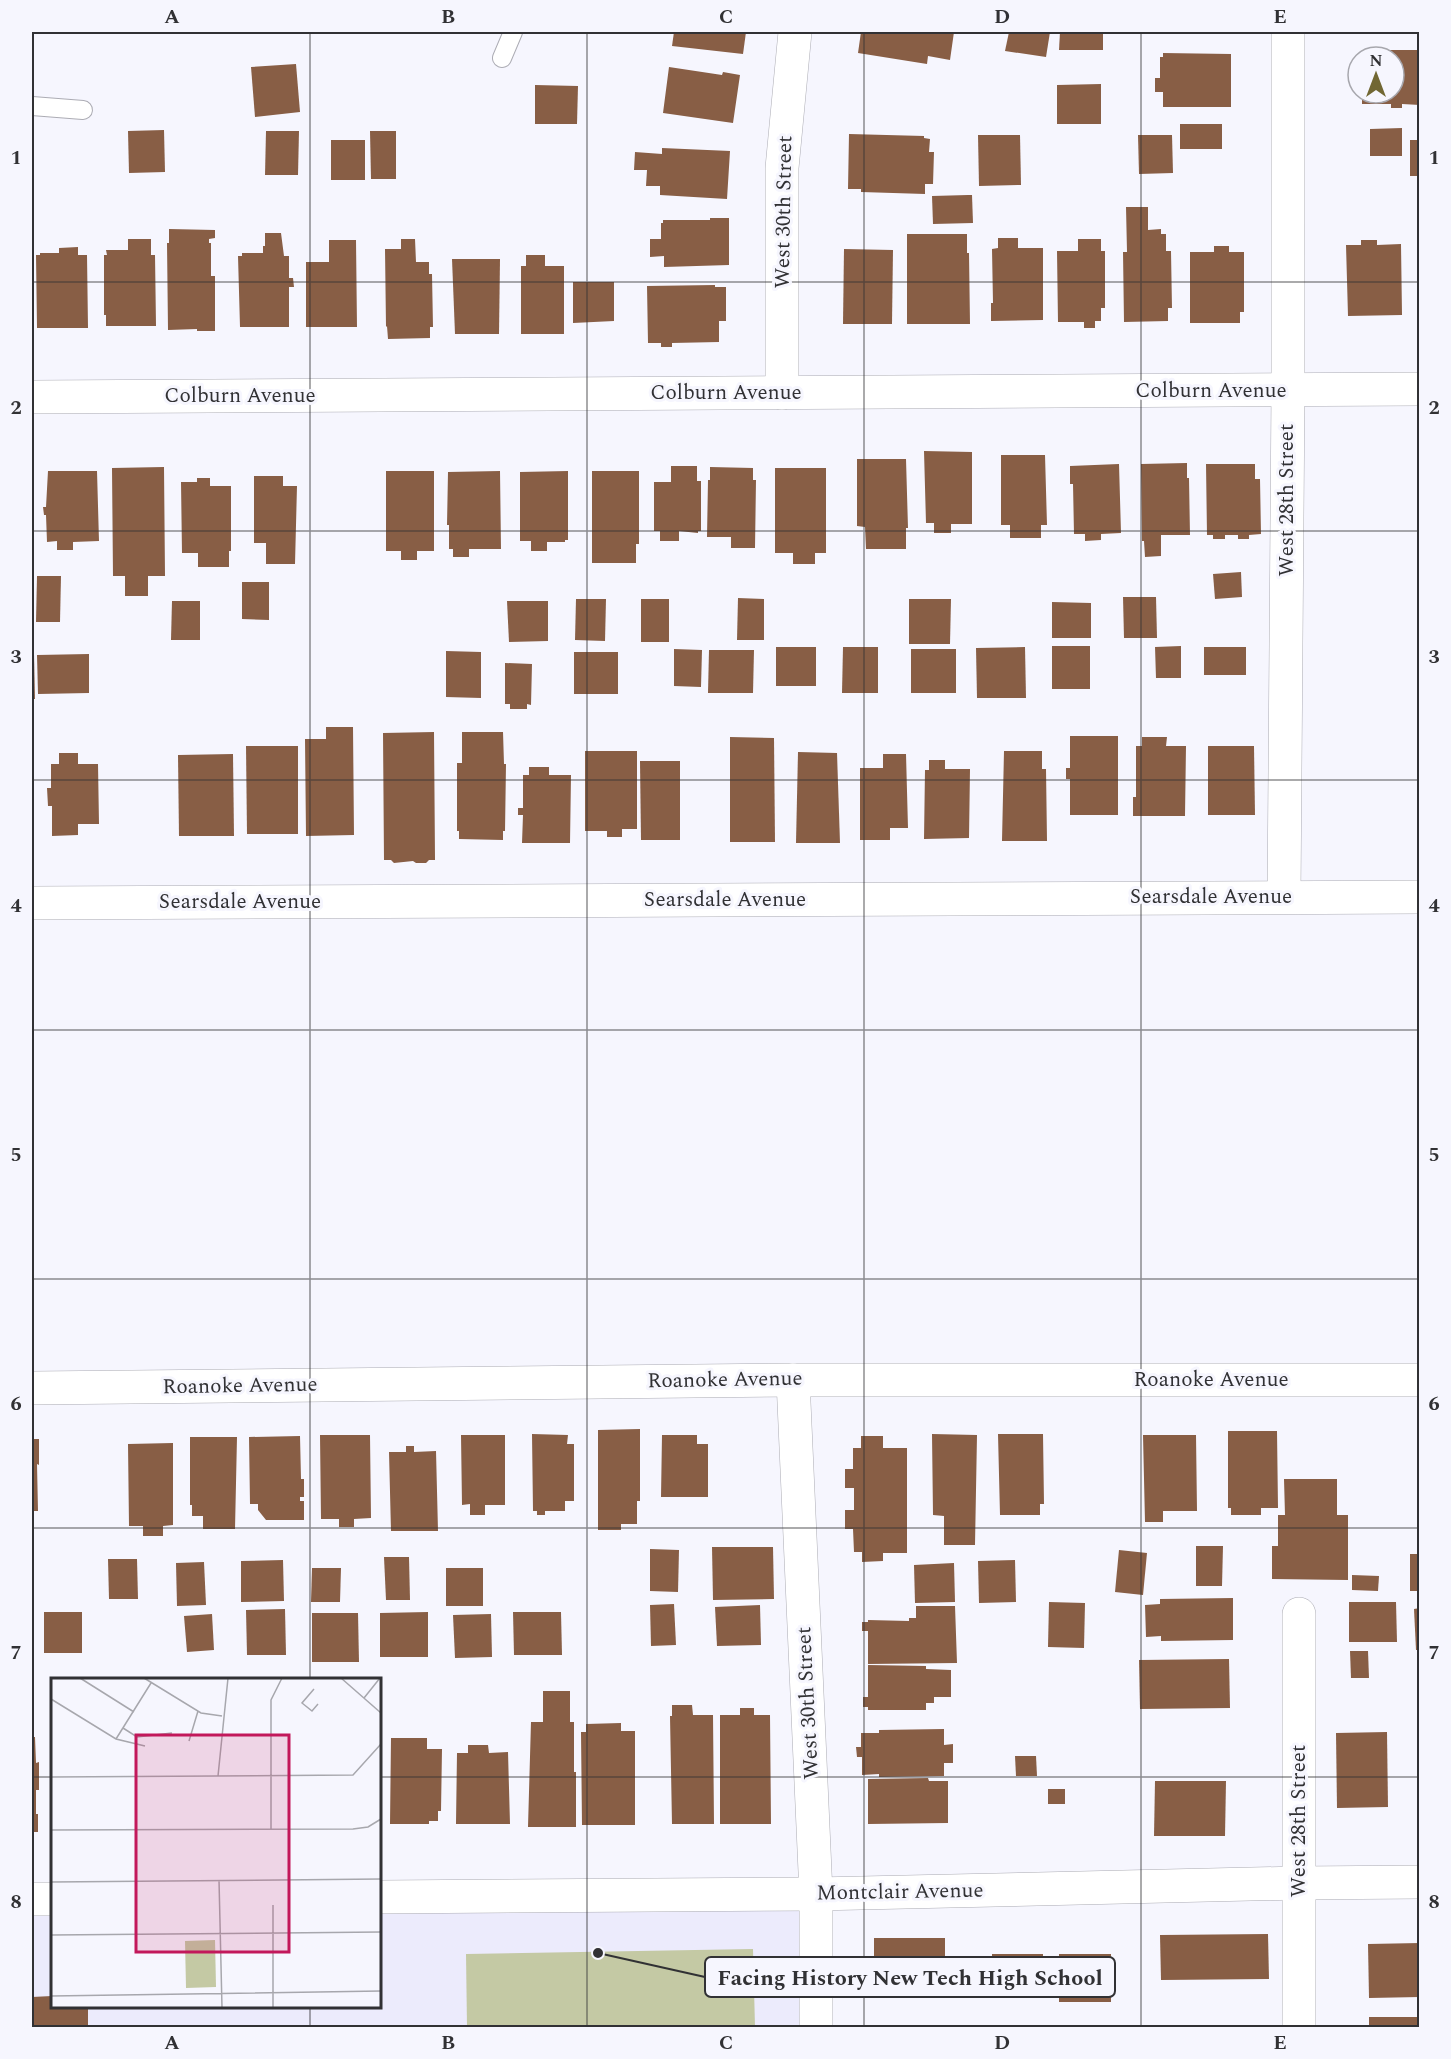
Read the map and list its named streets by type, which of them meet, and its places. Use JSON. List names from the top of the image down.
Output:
{
  "streets": {
    "street": [
      "West 30th Street",
      "Colburn Avenue",
      "West 28th Street",
      "Searsdale Avenue",
      "Roanoke Avenue",
      "Montclair Avenue"
    ]
  },
  "crossings": [
    ["West 30th Street", "Colburn Avenue"],
    ["West 30th Street", "Roanoke Avenue"],
    ["West 30th Street", "Montclair Avenue"],
    ["Colburn Avenue", "West 28th Street"],
    ["West 28th Street", "Searsdale Avenue"],
    ["West 28th Street", "Montclair Avenue"]
  ],
  "places": ["Facing History New Tech High School"],
  "north": "top",
  "grid": {
    "columns": [
      "A",
      "B",
      "C",
      "D",
      "E"
    ],
    "rows": [
      "1",
      "2",
      "3",
      "4",
      "5",
      "6",
      "7",
      "8"
    ]
  }
}
